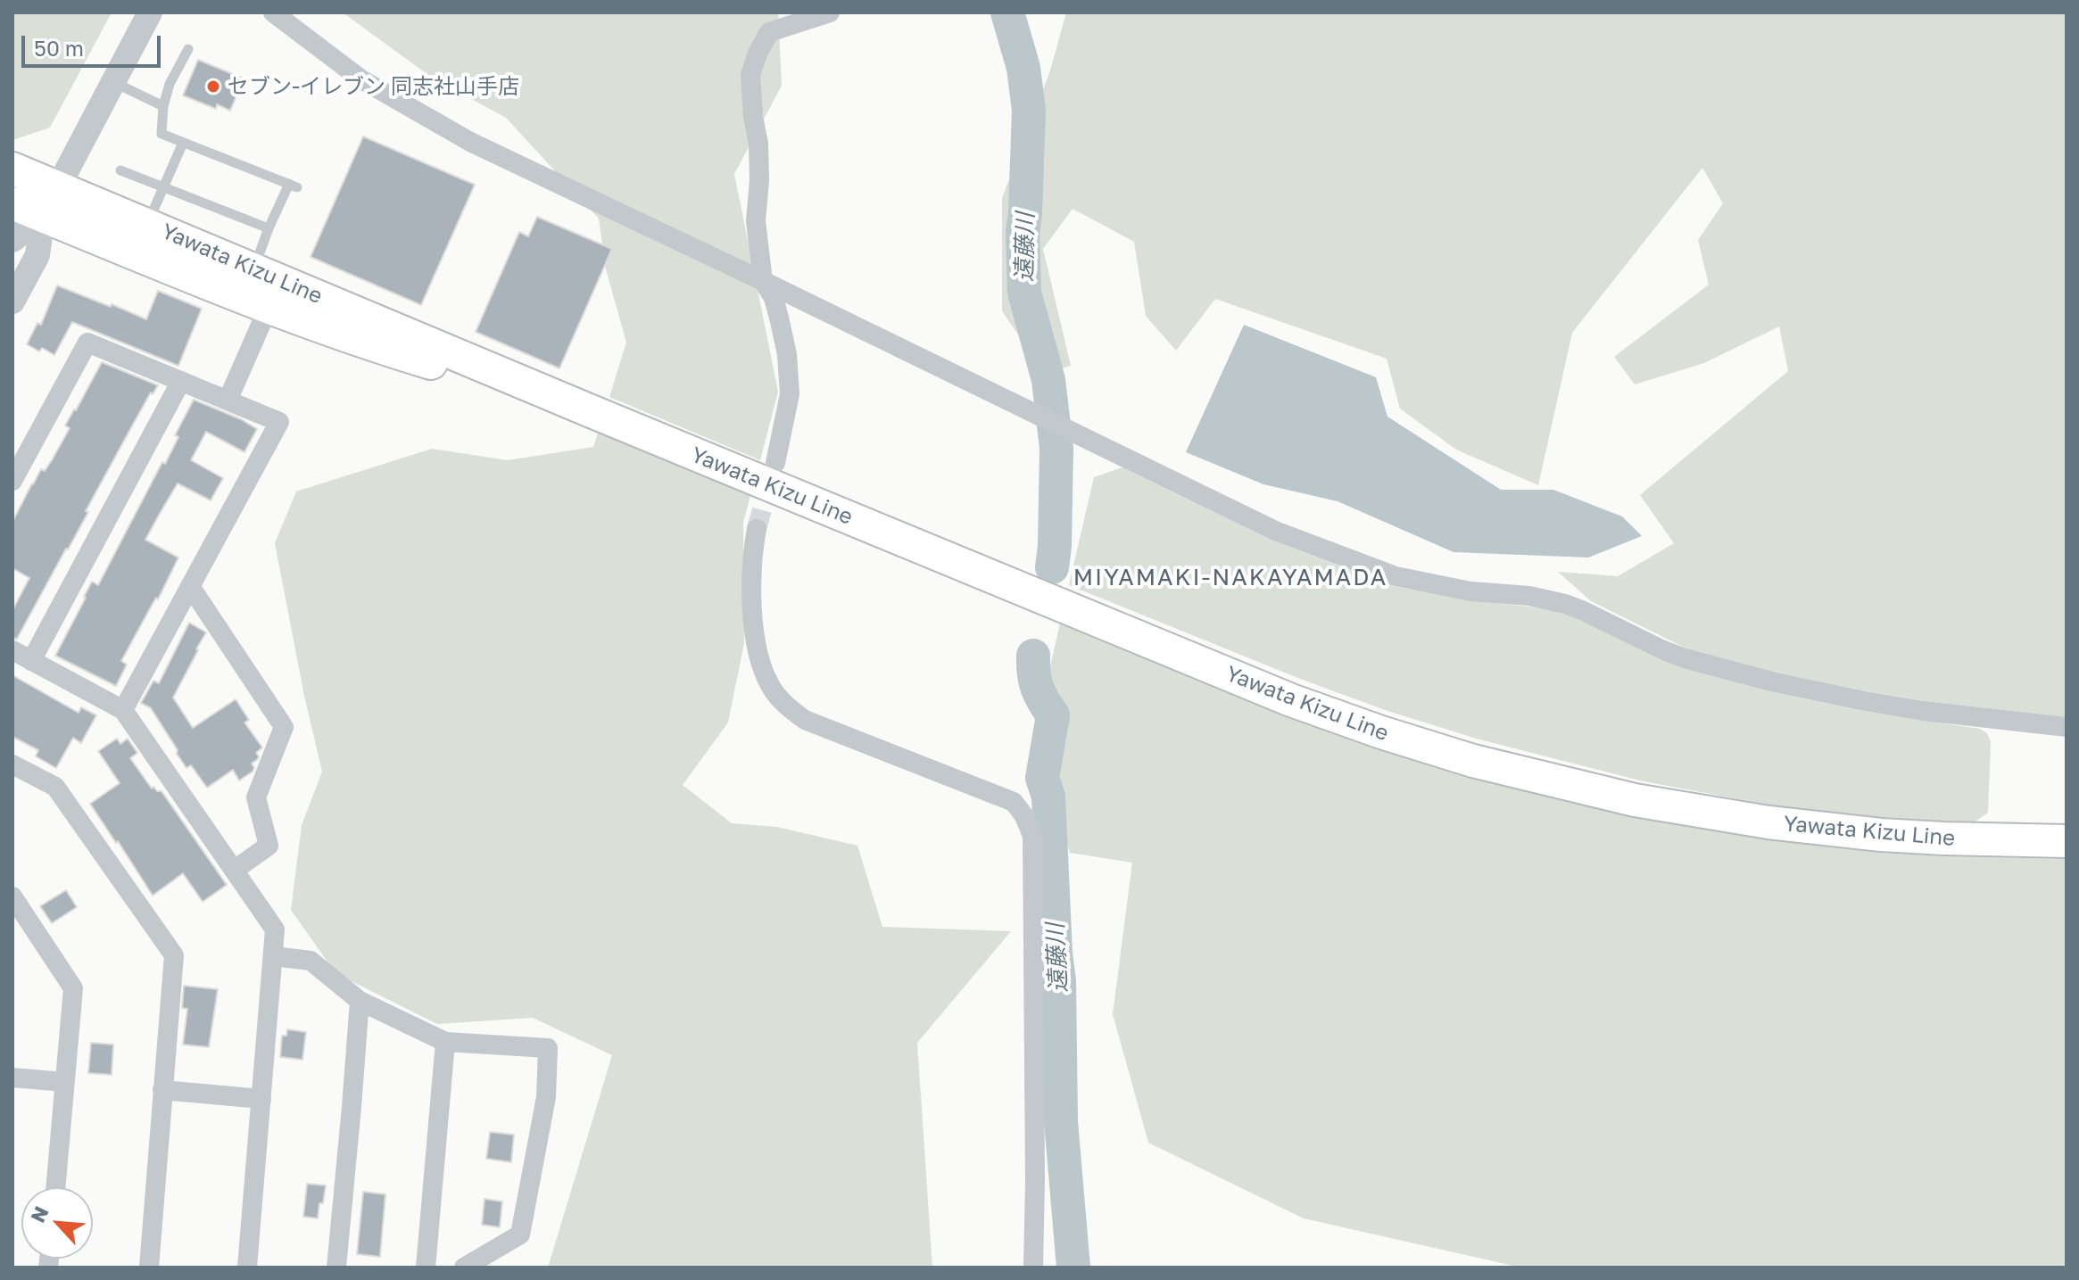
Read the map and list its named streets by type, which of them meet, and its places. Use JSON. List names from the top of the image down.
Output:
{
  "streets": {
    "main road": ["Yawata Kizu Line"]
  },
  "districts": ["MIYAMAKI-NAKAYAMADA"],
  "water": ["遠藤川"],
  "places": ["セブン-イレブン 同志社山手店"],
  "scale_bar": "50 m",
  "north": "top left"
}
